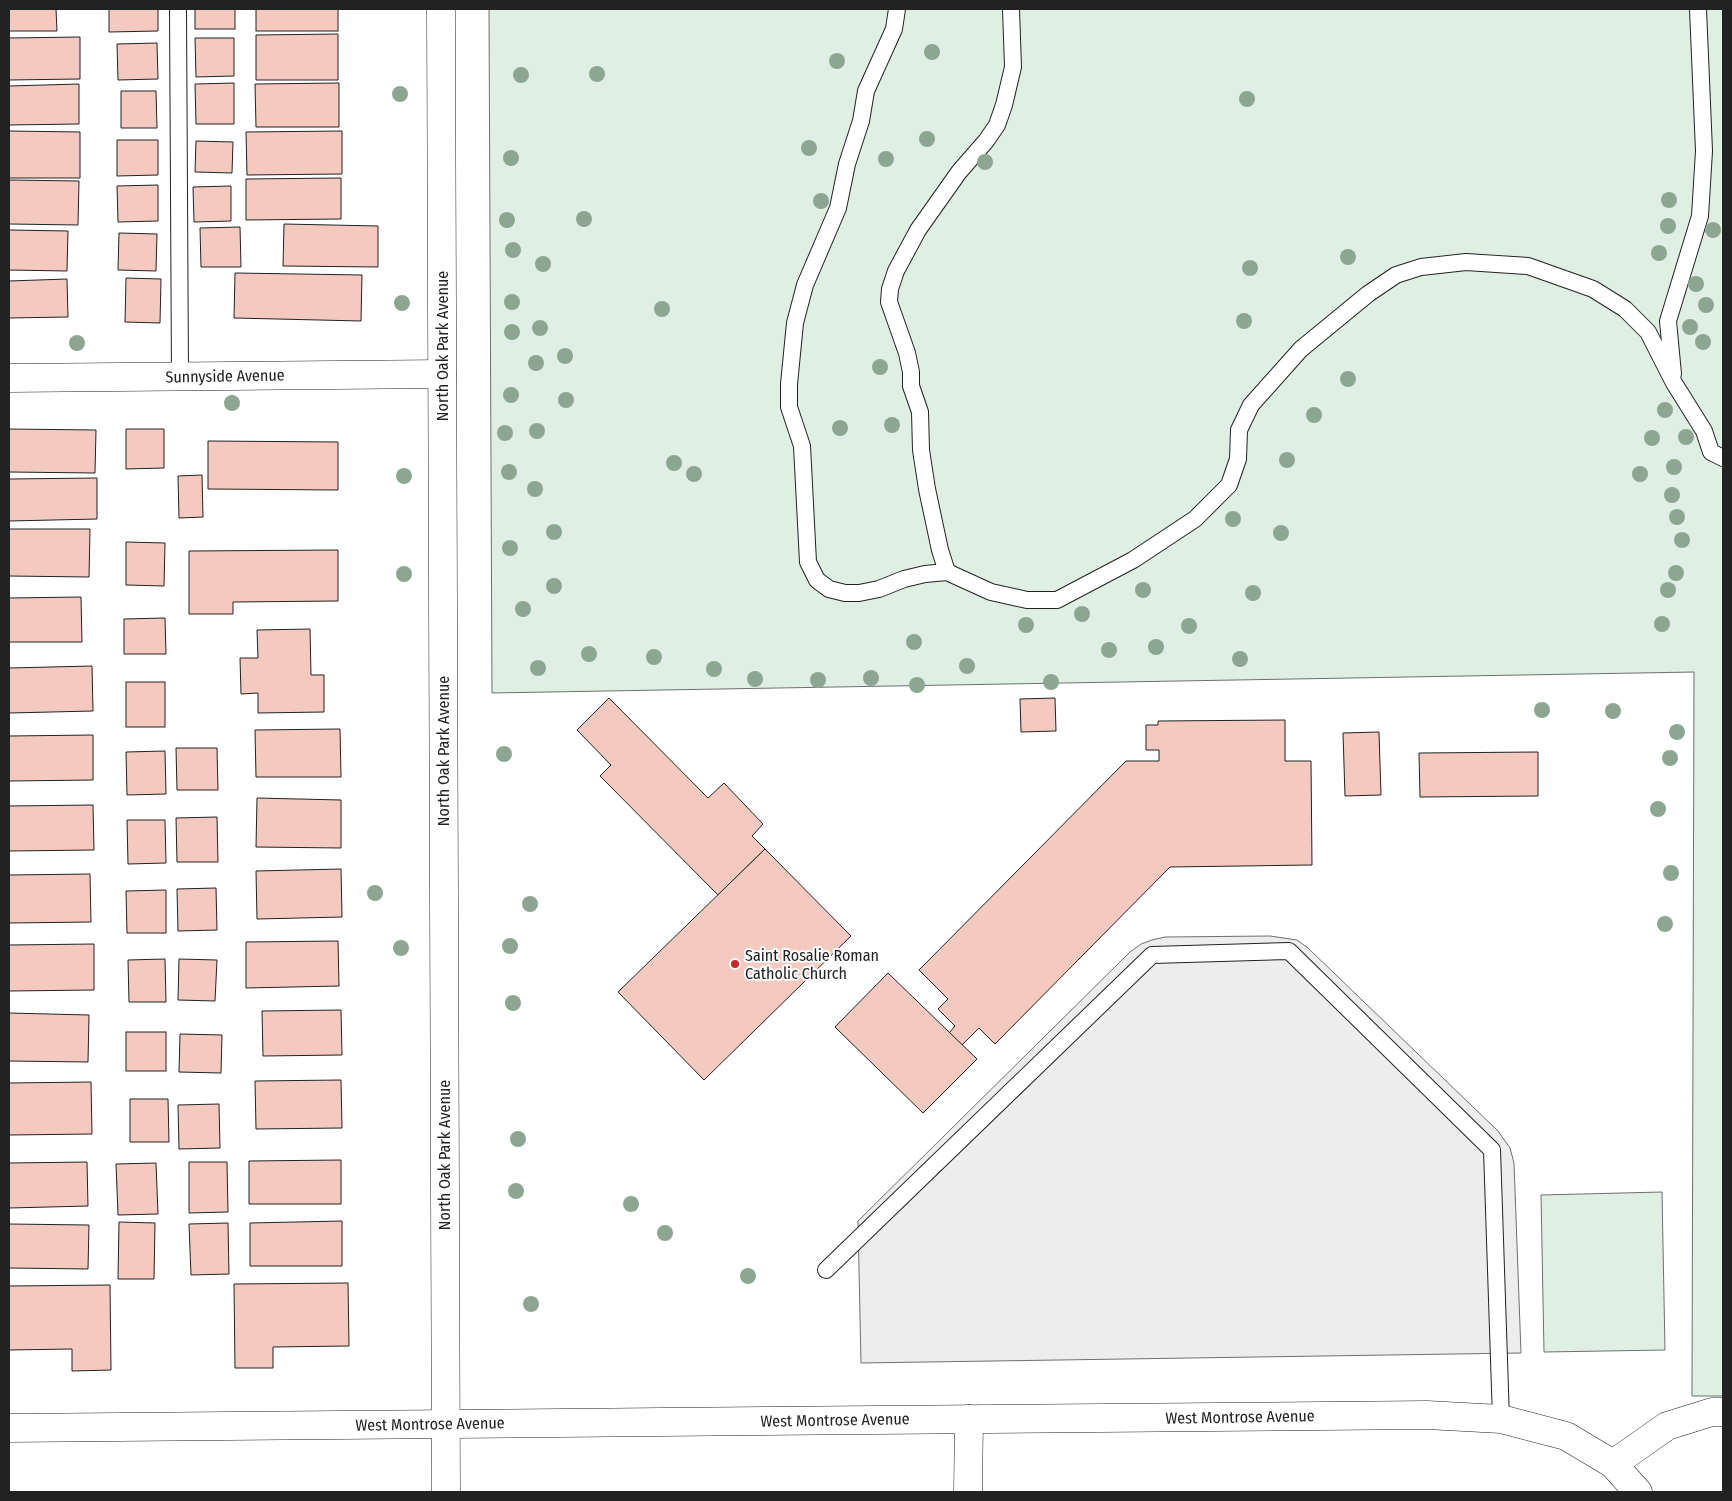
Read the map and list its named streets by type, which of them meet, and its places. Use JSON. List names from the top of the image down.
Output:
{
  "streets": {
    "street": ["North Oak Park Avenue", "Sunnyside Avenue", "West Montrose Avenue"]
  },
  "crossings": [
    ["North Oak Park Avenue", "Sunnyside Avenue"],
    ["North Oak Park Avenue", "West Montrose Avenue"]
  ],
  "places": ["Saint Rosalie Roman Catholic Church"]
}
